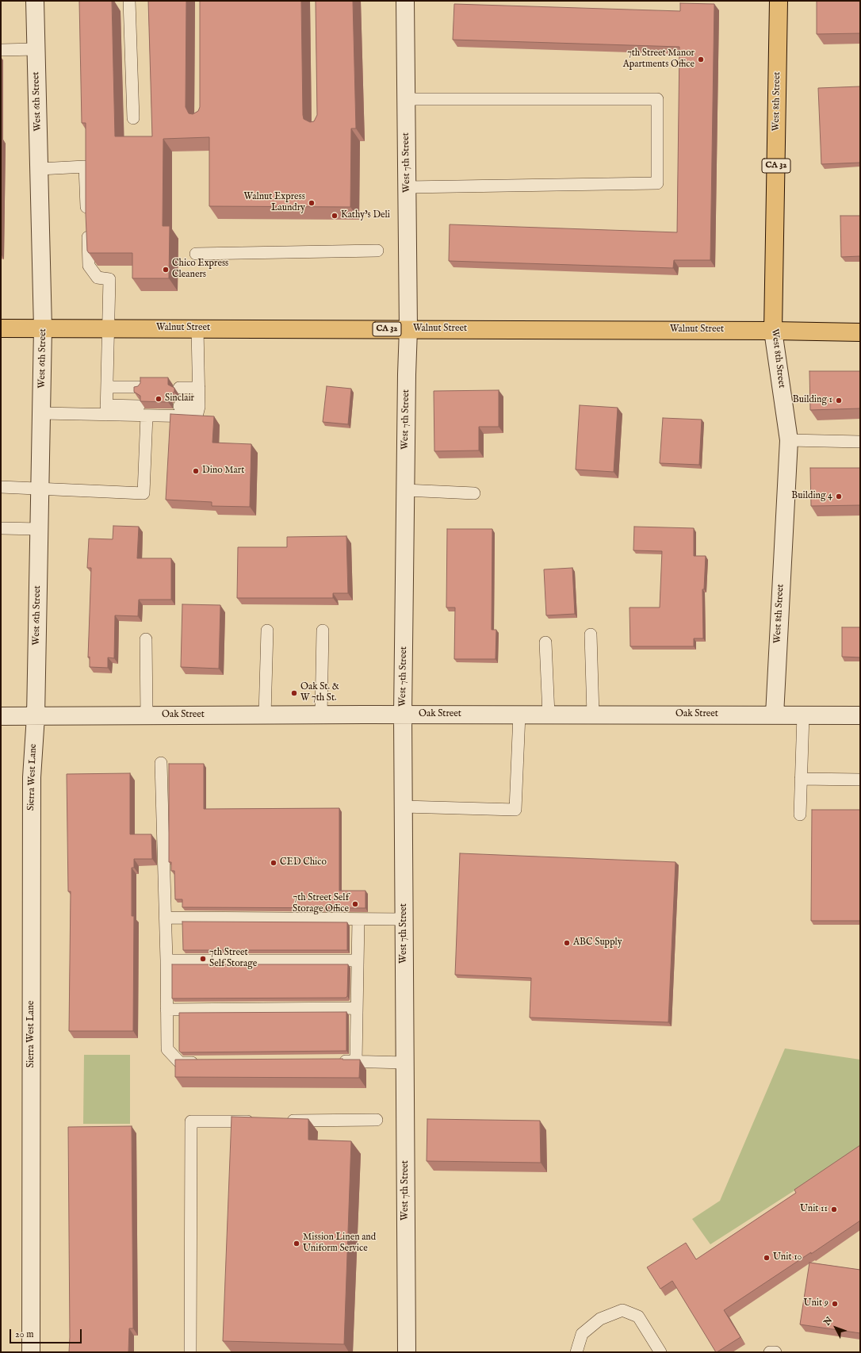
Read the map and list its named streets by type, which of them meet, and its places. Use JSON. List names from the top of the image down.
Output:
{
  "streets": {
    "main road": ["West 8th Street", "CA 32", "Walnut Street"],
    "street": [
      "West 6th Street",
      "West 7th Street",
      "Oak Street",
      "Sierra West Lane"
    ]
  },
  "crossings": [
    ["West 6th Street", "Walnut Street"],
    ["West 6th Street", "Oak Street"],
    ["West 6th Street", "Sierra West Lane"],
    ["West 8th Street", "Walnut Street"],
    ["West 8th Street", "Oak Street"],
    ["West 7th Street", "Walnut Street"],
    ["West 7th Street", "Oak Street"],
    ["Oak Street", "Sierra West Lane"]
  ],
  "places": [
    "7th Street Manor Apartments Office",
    "Walnut Express Laundry",
    "Kathy’s Deli",
    "Chico Express Cleaners",
    "Sinclair",
    "Building 1",
    "Dino Mart",
    "Building 4",
    "Oak St. & W 7th St.",
    "CED Chico",
    "7th Street Self Storage Office",
    "ABC Supply",
    "7th Street Self Storage",
    "Unit 11",
    "Mission Linen and Uniform Service",
    "Unit 10",
    "Unit 9"
  ],
  "scale_bar": "20 m",
  "north": "top left"
}
